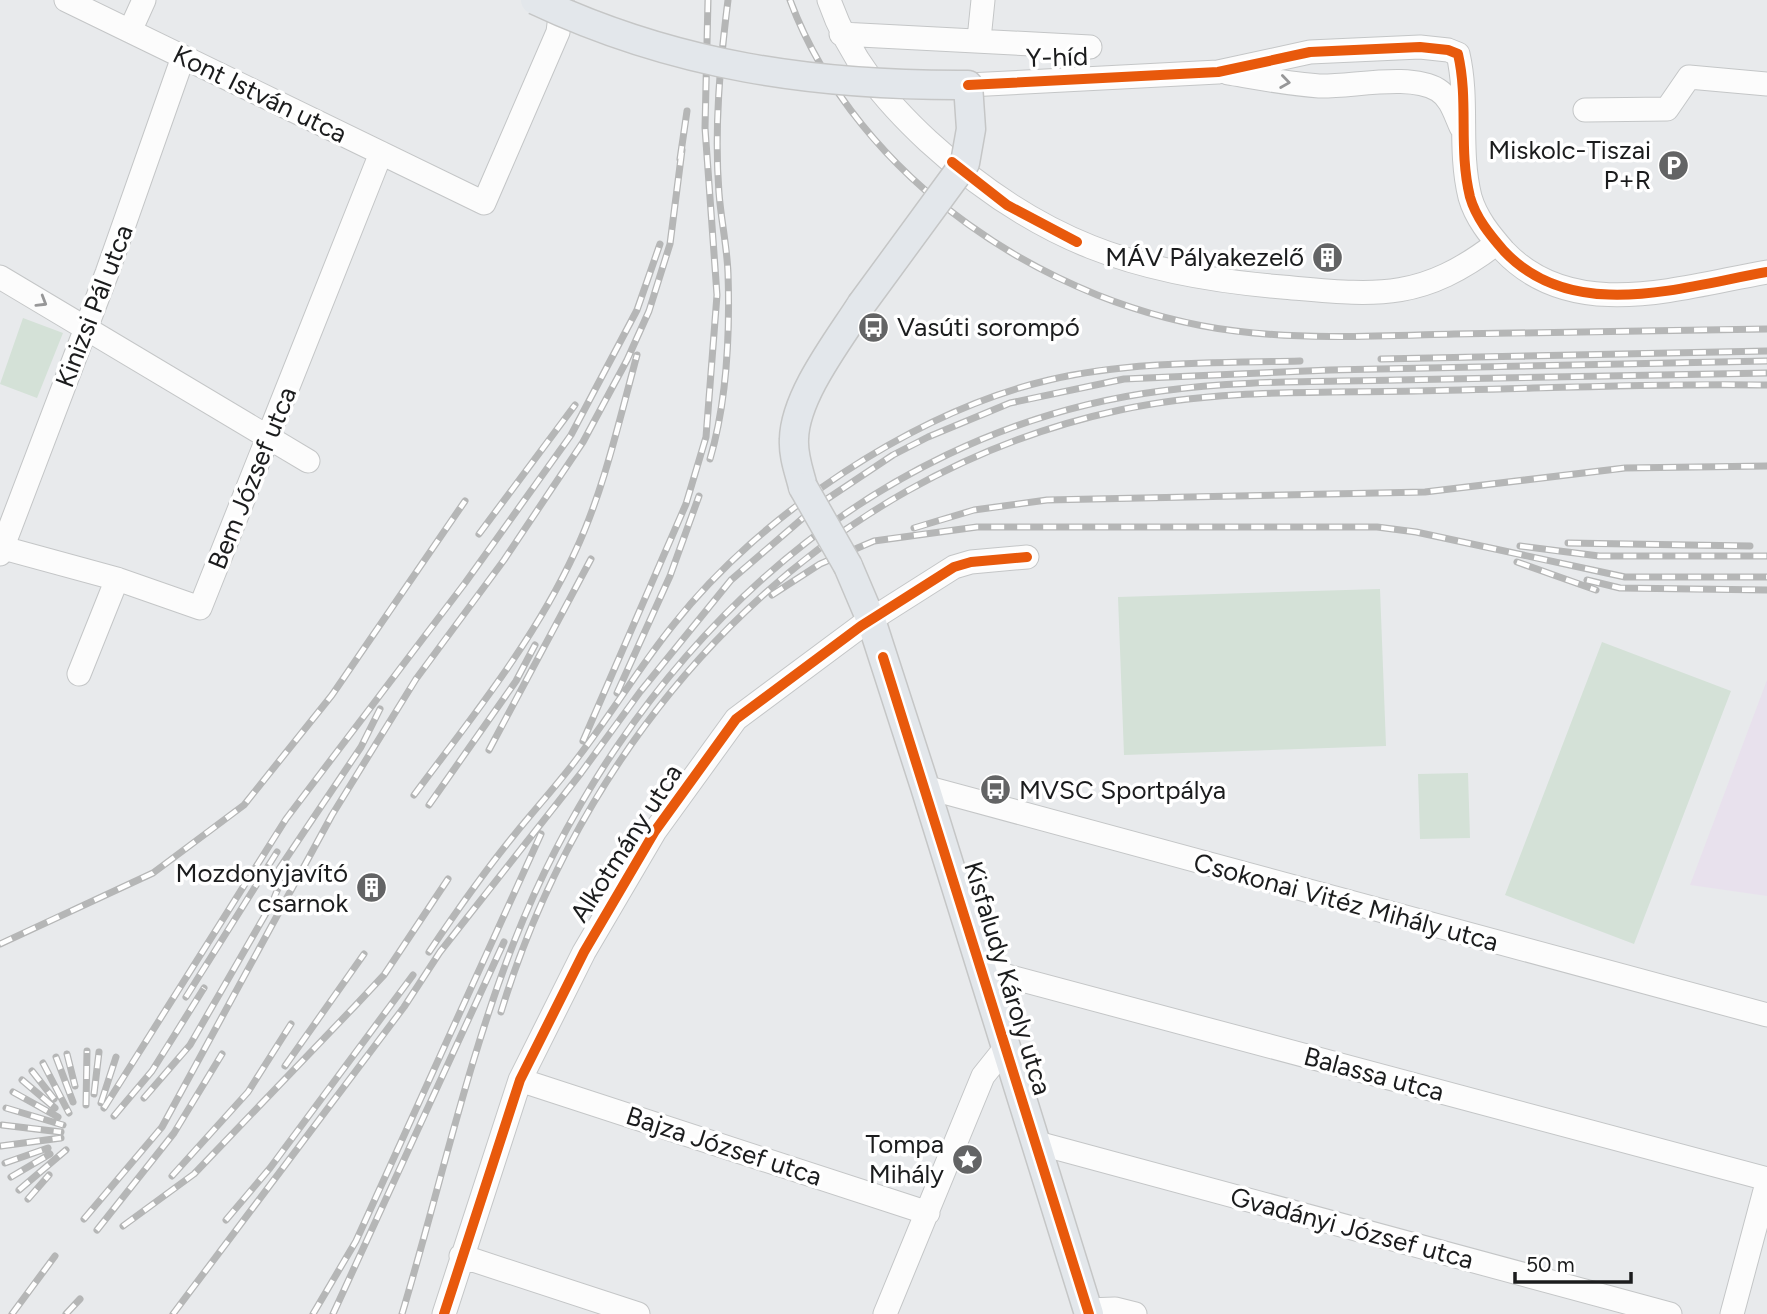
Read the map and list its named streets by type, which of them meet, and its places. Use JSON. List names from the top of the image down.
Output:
{
  "streets": {
    "main road": ["Y-híd", "Kisfaludy Károly utca"],
    "street": [
      "Kont István utca",
      "Kinizsi Pál utca",
      "Bem József utca",
      "Alkotmány utca",
      "Csokonai Vitéz Mihály utca",
      "Balassa utca",
      "Bajza József utca",
      "Gvadányi József utca"
    ]
  },
  "crossings": [
    ["Y-híd", "Kisfaludy Károly utca"],
    ["Kont István utca", "Kinizsi Pál utca"],
    ["Kont István utca", "Bem József utca"],
    ["Kinizsi Pál utca", "Bem József utca"],
    ["Alkotmány utca", "Kisfaludy Károly utca"],
    ["Alkotmány utca", "Bajza József utca"],
    ["Csokonai Vitéz Mihály utca", "Kisfaludy Károly utca"],
    ["Kisfaludy Károly utca", "Balassa utca"],
    ["Kisfaludy Károly utca", "Gvadányi József utca"]
  ],
  "places": {
    "parking": ["Miskolc-Tiszai P+R"],
    "building": ["MÁV Pályakezelő", "Mozdonyjavító csarnok"],
    "bus stop": ["Vasúti sorompó", "MVSC Sportpálya"],
    "place": ["Tompa Mihály"]
  },
  "scale_bar": "50 m"
}
